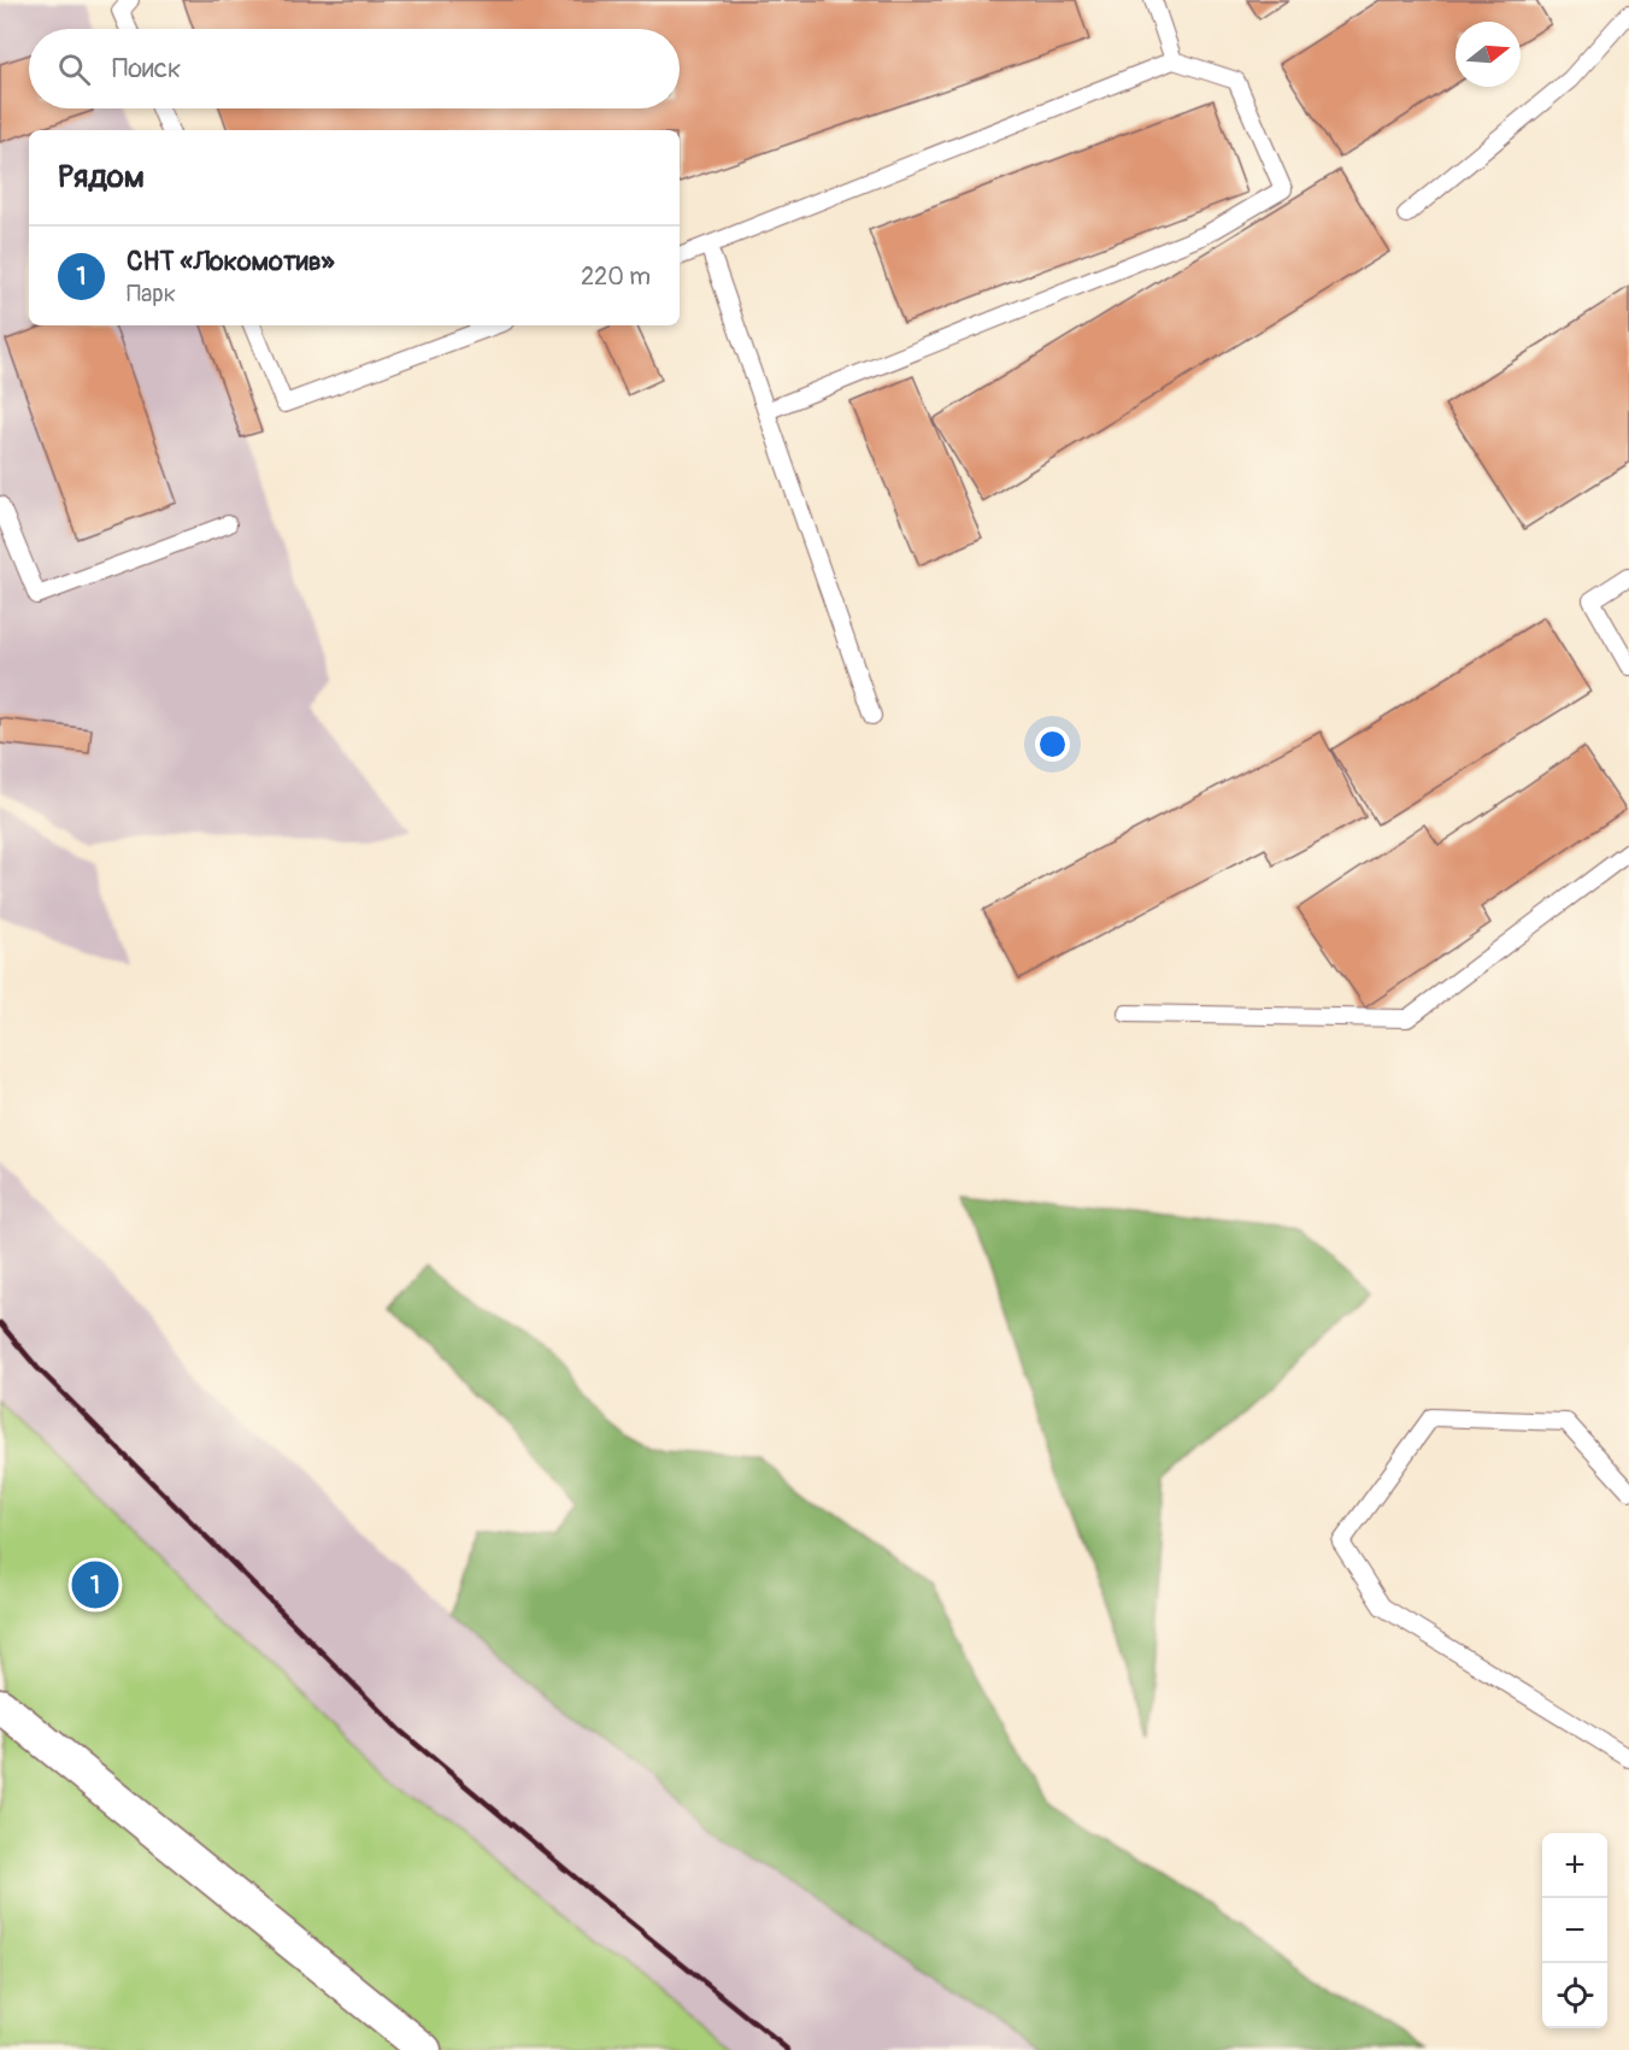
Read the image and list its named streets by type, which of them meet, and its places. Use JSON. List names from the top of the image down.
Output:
{
  "north": "right",
  "page": {
    "search": "Поиск",
    "heading": "Рядом",
    "list": [
      {
        "mark": "1",
        "name": "СНТ «Локомотив»",
        "note": "Парк",
        "value": "220 m"
      }
    ],
    "pins": "1",
    "map_buttons": ["+", "−"]
  }
}
